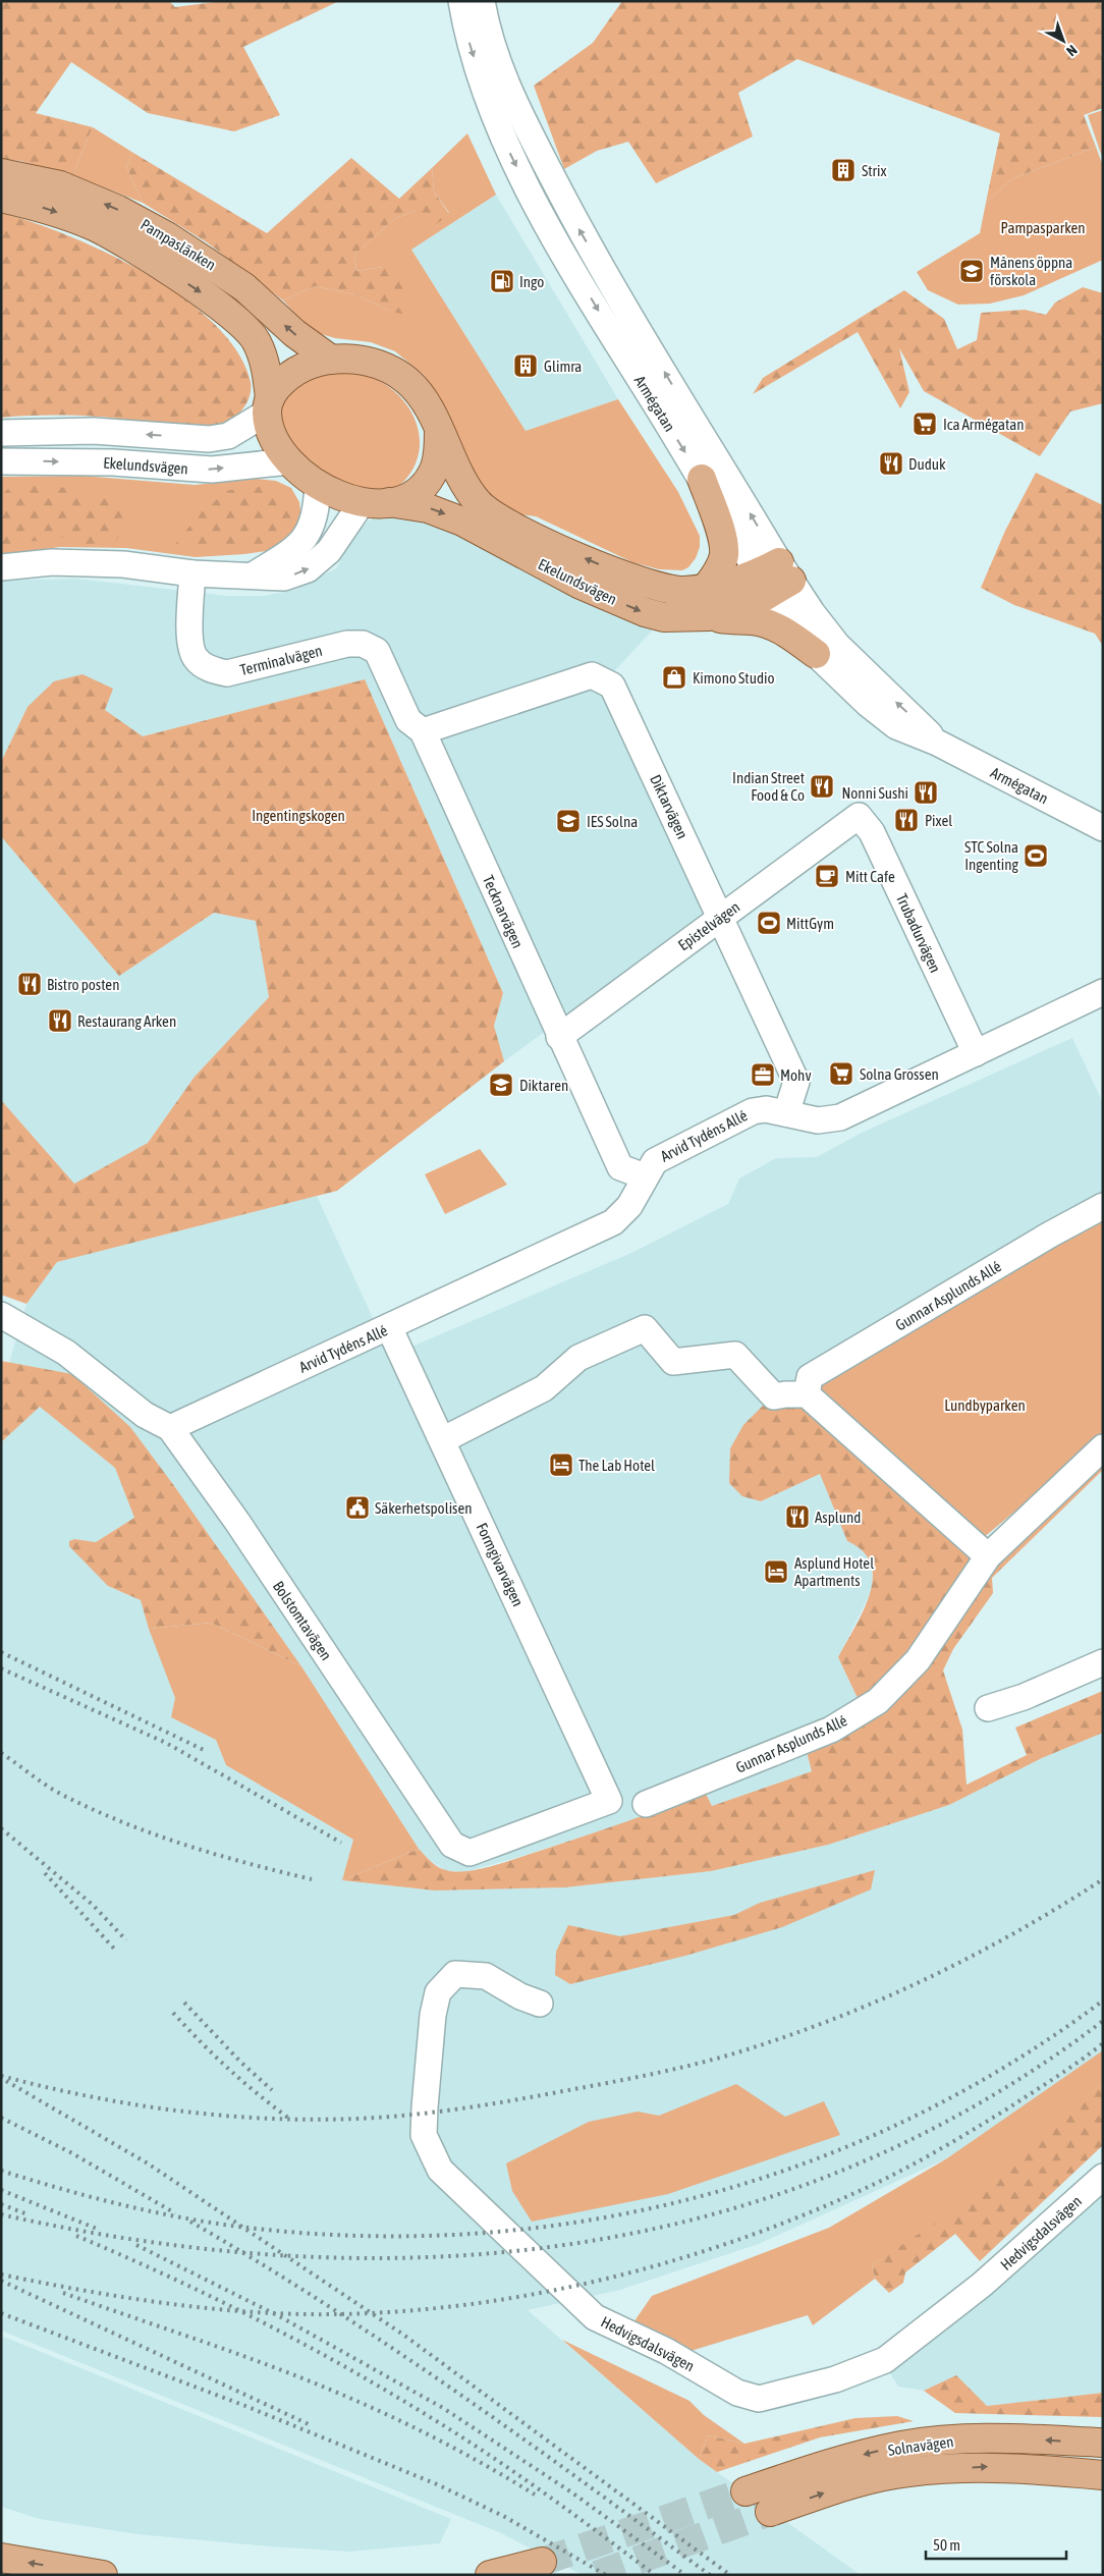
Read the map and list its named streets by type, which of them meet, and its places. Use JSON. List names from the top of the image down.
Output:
{
  "streets": {
    "main road": ["Pampaslänken", "Ekelundsvägen", "Solnavägen"],
    "street": [
      "Armégatan",
      "Terminalvägen",
      "Diktarvägen",
      "Tecknarvägen",
      "Epistelvägen",
      "Trubadurvägen",
      "Arvid Tydéns Allé",
      "Gunnar Asplunds Allé",
      "Formgivarvägen",
      "Bolstomtavägen",
      "Hedvigsdalsvägen"
    ]
  },
  "crossings": [
    ["Pampaslänken", "Ekelundsvägen"],
    ["Armégatan", "Ekelundsvägen"],
    ["Terminalvägen", "Tecknarvägen"],
    ["Diktarvägen", "Tecknarvägen"],
    ["Diktarvägen", "Epistelvägen"],
    ["Diktarvägen", "Arvid Tydéns Allé"],
    ["Tecknarvägen", "Epistelvägen"],
    ["Tecknarvägen", "Arvid Tydéns Allé"],
    ["Epistelvägen", "Trubadurvägen"],
    ["Trubadurvägen", "Arvid Tydéns Allé"],
    ["Arvid Tydéns Allé", "Formgivarvägen"],
    ["Arvid Tydéns Allé", "Bolstomtavägen"],
    ["Formgivarvägen", "Bolstomtavägen"]
  ],
  "parks": ["Pampasparken", "Ingentingskogen", "Lundbyparken"],
  "places": {
    "building": ["Strix", "Glimra"],
    "school or university": ["Månens öppna förskola", "IES Solna", "Diktaren"],
    "fuel station": ["Ingo"],
    "supermarket": ["Ica Armégatan", "Solna Grossen"],
    "restaurant": [
      "Duduk",
      "Indian Street Food & Co",
      "Nonni Sushi",
      "Pixel",
      "Bistro posten",
      "Restaurang Arken",
      "Asplund"
    ],
    "shop": ["Kimono Studio"],
    "sports": ["STC Solna Ingenting", "MittGym"],
    "cafe": ["Mitt Cafe"],
    "office": ["Mohv"],
    "hotel": ["The Lab Hotel", "Asplund Hotel Apartments"],
    "public building": ["Säkerhetspolisen"]
  },
  "scale_bar": "50 m",
  "north": "bottom right"
}
